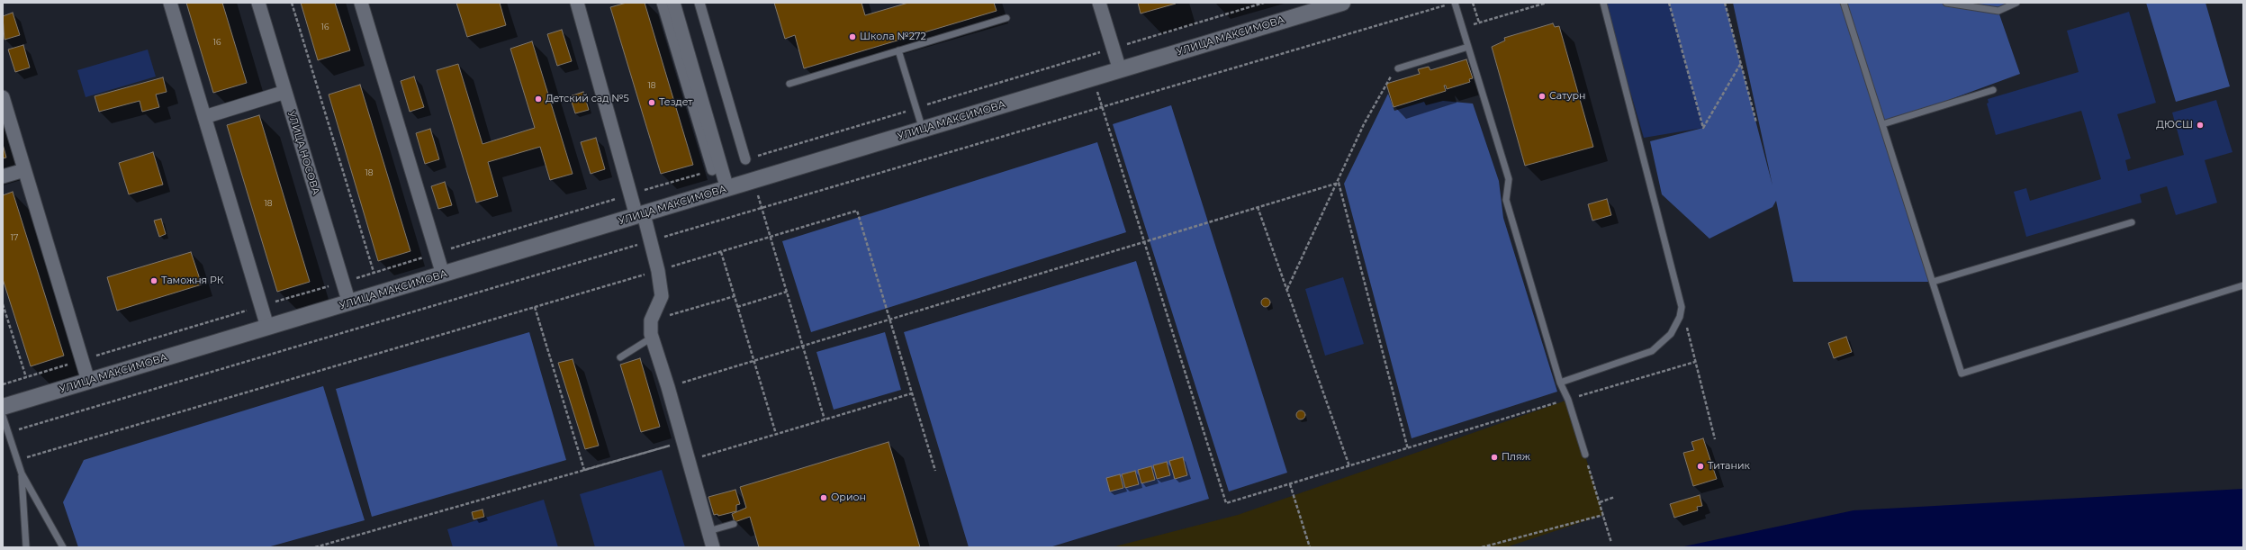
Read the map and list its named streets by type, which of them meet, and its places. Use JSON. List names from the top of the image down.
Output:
{
  "streets": {
    "street": ["УЛИЦА МАКСИМОВА", "УЛИЦА НОСОВА"]
  },
  "crossings": [
    ["УЛИЦА МАКСИМОВА", "УЛИЦА НОСОВА"]
  ],
  "places": [
    "Школа №272",
    "Сатурн",
    "Детский сад №5",
    "Тездет",
    "ДЮСШ",
    "Таможня РК",
    "Пляж",
    "Титаник",
    "Орион"
  ],
  "house_numbers": [
    "16",
    "16",
    "18",
    "18",
    "18",
    "17"
  ]
}
